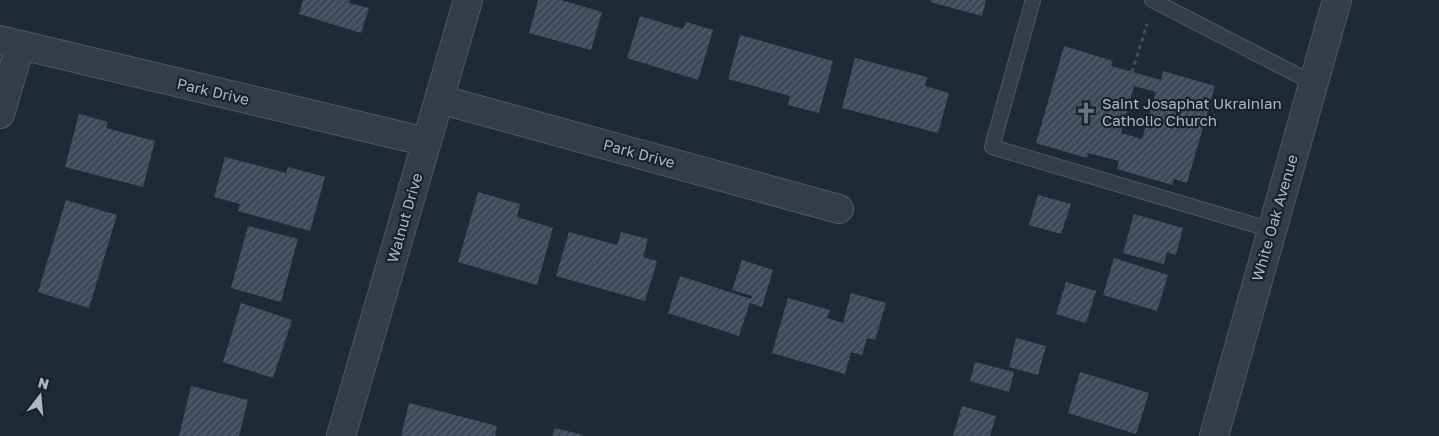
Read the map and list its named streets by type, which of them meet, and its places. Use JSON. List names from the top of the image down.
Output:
{
  "streets": {
    "street": ["Park Drive", "Walnut Drive", "White Oak Avenue"]
  },
  "crossings": [
    ["Park Drive", "Walnut Drive"]
  ],
  "places": {
    "church": ["Saint Josaphat Ukrainian Catholic Church"]
  },
  "north": "top"
}
